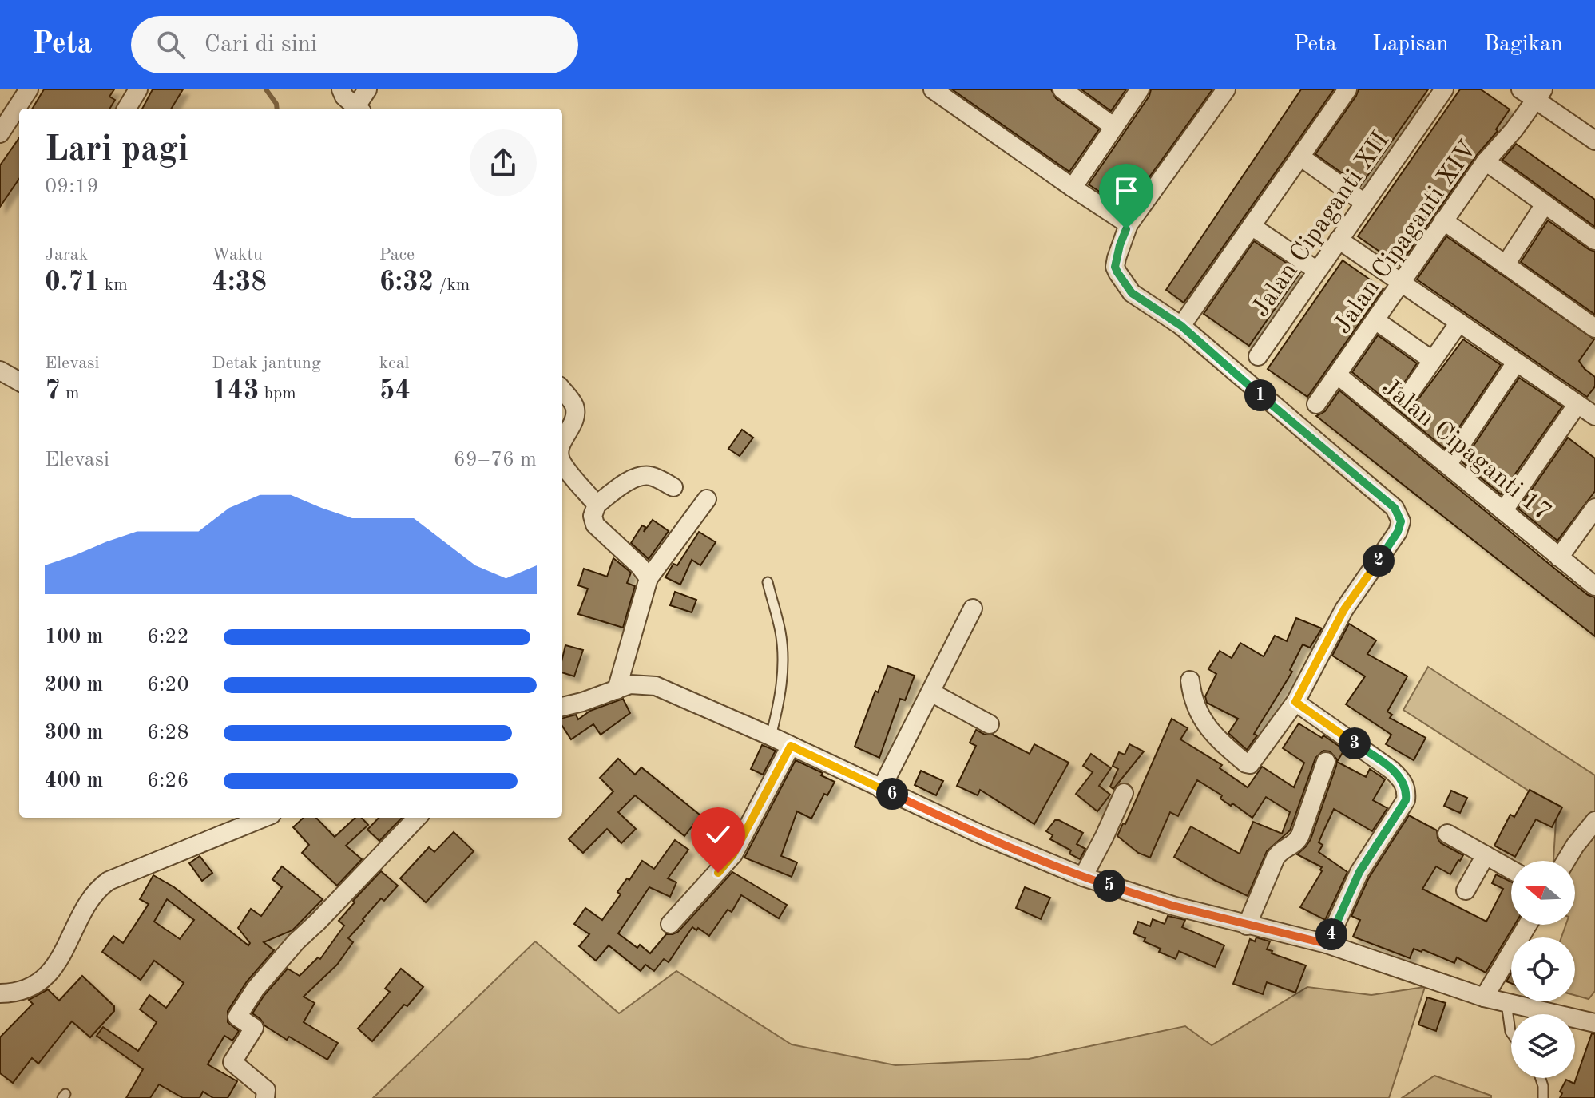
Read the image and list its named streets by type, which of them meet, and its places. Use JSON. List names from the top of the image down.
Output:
{
  "streets": {
    "street": ["Jalan Cipaganti XII", "Jalan Cipaganti XIV", "Jalan Cipaganti 17"]
  },
  "crossings": [
    ["Jalan Cipaganti XIV", "Jalan Cipaganti 17"]
  ],
  "north": "left",
  "page": {
    "header": "Peta",
    "search": "Cari di sini",
    "nav": ["Peta", "Lapisan", "Bagikan"],
    "heading": ["Lari pagi", "09:19"],
    "stats": [
      ["Jarak", "0.71 km"],
      ["Waktu", "4:38"],
      ["Pace", "6:32 /km"],
      ["Elevasi", "7 m"],
      ["Detak jantung", "143 bpm"],
      ["kcal", "54"]
    ],
    "pins": [
      "1",
      "2",
      "3",
      "6",
      "5",
      "4"
    ],
    "chart": ["Elevasi", "69–76 m"],
    "list": [
      {
        "name": "100 m",
        "note": "6:22"
      },
      {
        "name": "200 m",
        "note": "6:20"
      },
      {
        "name": "300 m",
        "note": "6:28"
      },
      {
        "name": "400 m",
        "note": "6:26"
      }
    ]
  }
}
